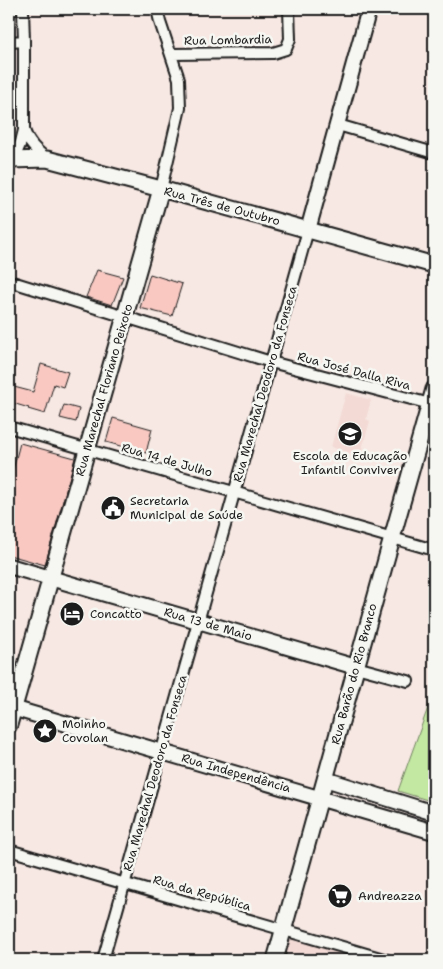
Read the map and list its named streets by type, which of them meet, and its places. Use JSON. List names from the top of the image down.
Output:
{
  "streets": {
    "main road": ["Rua Três de Outubro", "Rua Marechal Floriano Peixoto", "Rua Barão do Rio Branco"],
    "street": [
      "Rua Lombardia",
      "Rua José Dalla Riva",
      "Rua Marechal Deodoro da Fonseca",
      "Rua 14 de Julho",
      "Rua 13 de Maio",
      "Rua Independência",
      "Rua da República"
    ]
  },
  "crossings": [
    ["Rua Lombardia", "Rua Marechal Floriano Peixoto"],
    ["Rua Três de Outubro", "Rua Marechal Deodoro da Fonseca"],
    ["Rua Três de Outubro", "Rua Marechal Floriano Peixoto"],
    ["Rua José Dalla Riva", "Rua Marechal Deodoro da Fonseca"],
    ["Rua José Dalla Riva", "Rua Marechal Floriano Peixoto"],
    ["Rua José Dalla Riva", "Rua Barão do Rio Branco"],
    ["Rua Marechal Deodoro da Fonseca", "Rua 14 de Julho"],
    ["Rua Marechal Deodoro da Fonseca", "Rua 13 de Maio"],
    ["Rua Marechal Deodoro da Fonseca", "Rua Independência"],
    ["Rua Marechal Deodoro da Fonseca", "Rua da República"],
    ["Rua Marechal Floriano Peixoto", "Rua 14 de Julho"],
    ["Rua Marechal Floriano Peixoto", "Rua 13 de Maio"],
    ["Rua Marechal Floriano Peixoto", "Rua Independência"],
    ["Rua 14 de Julho", "Rua Barão do Rio Branco"],
    ["Rua 13 de Maio", "Rua Barão do Rio Branco"],
    ["Rua Barão do Rio Branco", "Rua Independência"],
    ["Rua Barão do Rio Branco", "Rua da República"]
  ],
  "places": {
    "school or university": ["Escola de Educação Infantil Conviver"],
    "public building": ["Secretaria Municipal de Saúde"],
    "hotel": ["Concatto"],
    "place": ["Moinho Covolan"],
    "supermarket": ["Andreazza"]
  }
}
